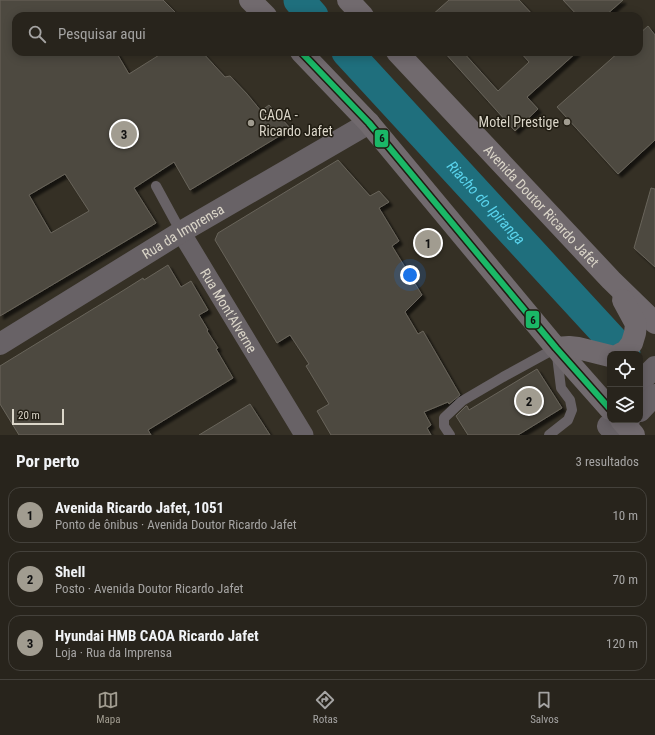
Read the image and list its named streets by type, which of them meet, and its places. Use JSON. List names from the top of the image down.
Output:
{
  "streets": {
    "main road": ["Avenida Doutor Ricardo Jafet"],
    "street": ["Rua da Imprensa", "Rua Mont'Alverne"]
  },
  "crossings": [
    ["Rua da Imprensa", "Rua Mont'Alverne"]
  ],
  "water": ["Riacho do Ipiranga"],
  "places": ["Motel Prestige", "CAOA - Ricardo Jafet"],
  "lines": ["transit line 6"],
  "scale_bar": "20 m",
  "page": {
    "search": "Pesquisar aqui",
    "pins": ["3", "1", "2"],
    "scale": "20 m",
    "heading": ["Por perto", "3 resultados"],
    "list": [
      {
        "mark": "1",
        "name": "Avenida Ricardo Jafet, 1051",
        "note": "Ponto de ônibus · Avenida Doutor Ricardo Jafet",
        "value": "10 m"
      },
      {
        "mark": "2",
        "name": "Shell",
        "note": "Posto · Avenida Doutor Ricardo Jafet",
        "value": "70 m"
      },
      {
        "mark": "3",
        "name": "Hyundai HMB CAOA Ricardo Jafet",
        "note": "Loja · Rua da Imprensa",
        "value": "120 m"
      }
    ],
    "nav": ["Mapa", "Rotas", "Salvos"]
  }
}
